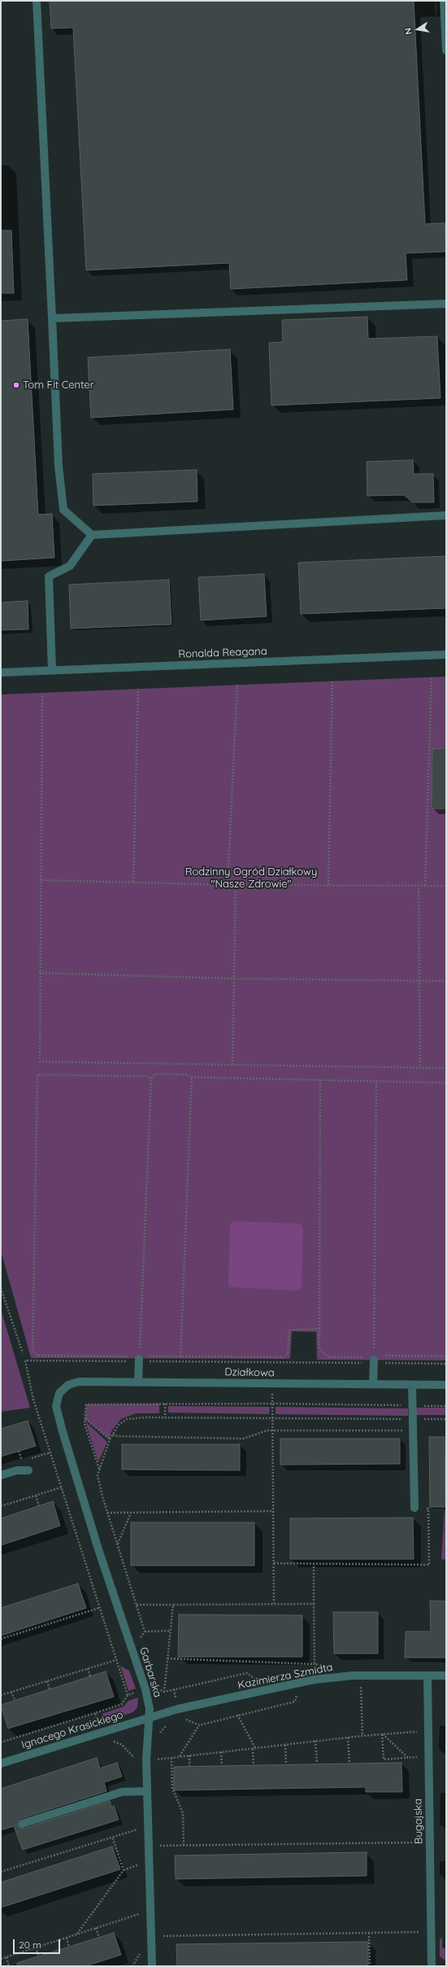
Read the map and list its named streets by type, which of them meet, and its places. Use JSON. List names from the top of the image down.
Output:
{
  "streets": {
    "street": [
      "Ronalda Reagana",
      "Działkowa",
      "Garbarska",
      "Kazimierza Szmidta",
      "Ignacego Krasickiego",
      "Bugajska"
    ]
  },
  "crossings": [
    ["Działkowa", "Garbarska"],
    ["Garbarska", "Kazimierza Szmidta"],
    ["Garbarska", "Ignacego Krasickiego"],
    ["Kazimierza Szmidta", "Ignacego Krasickiego"],
    ["Kazimierza Szmidta", "Bugajska"]
  ],
  "parks": ["Rodzinny Ogród Działkowy \"Nasze Zdrowie\""],
  "places": ["Tom Fit Center"],
  "scale_bar": "20 m",
  "north": "left"
}
